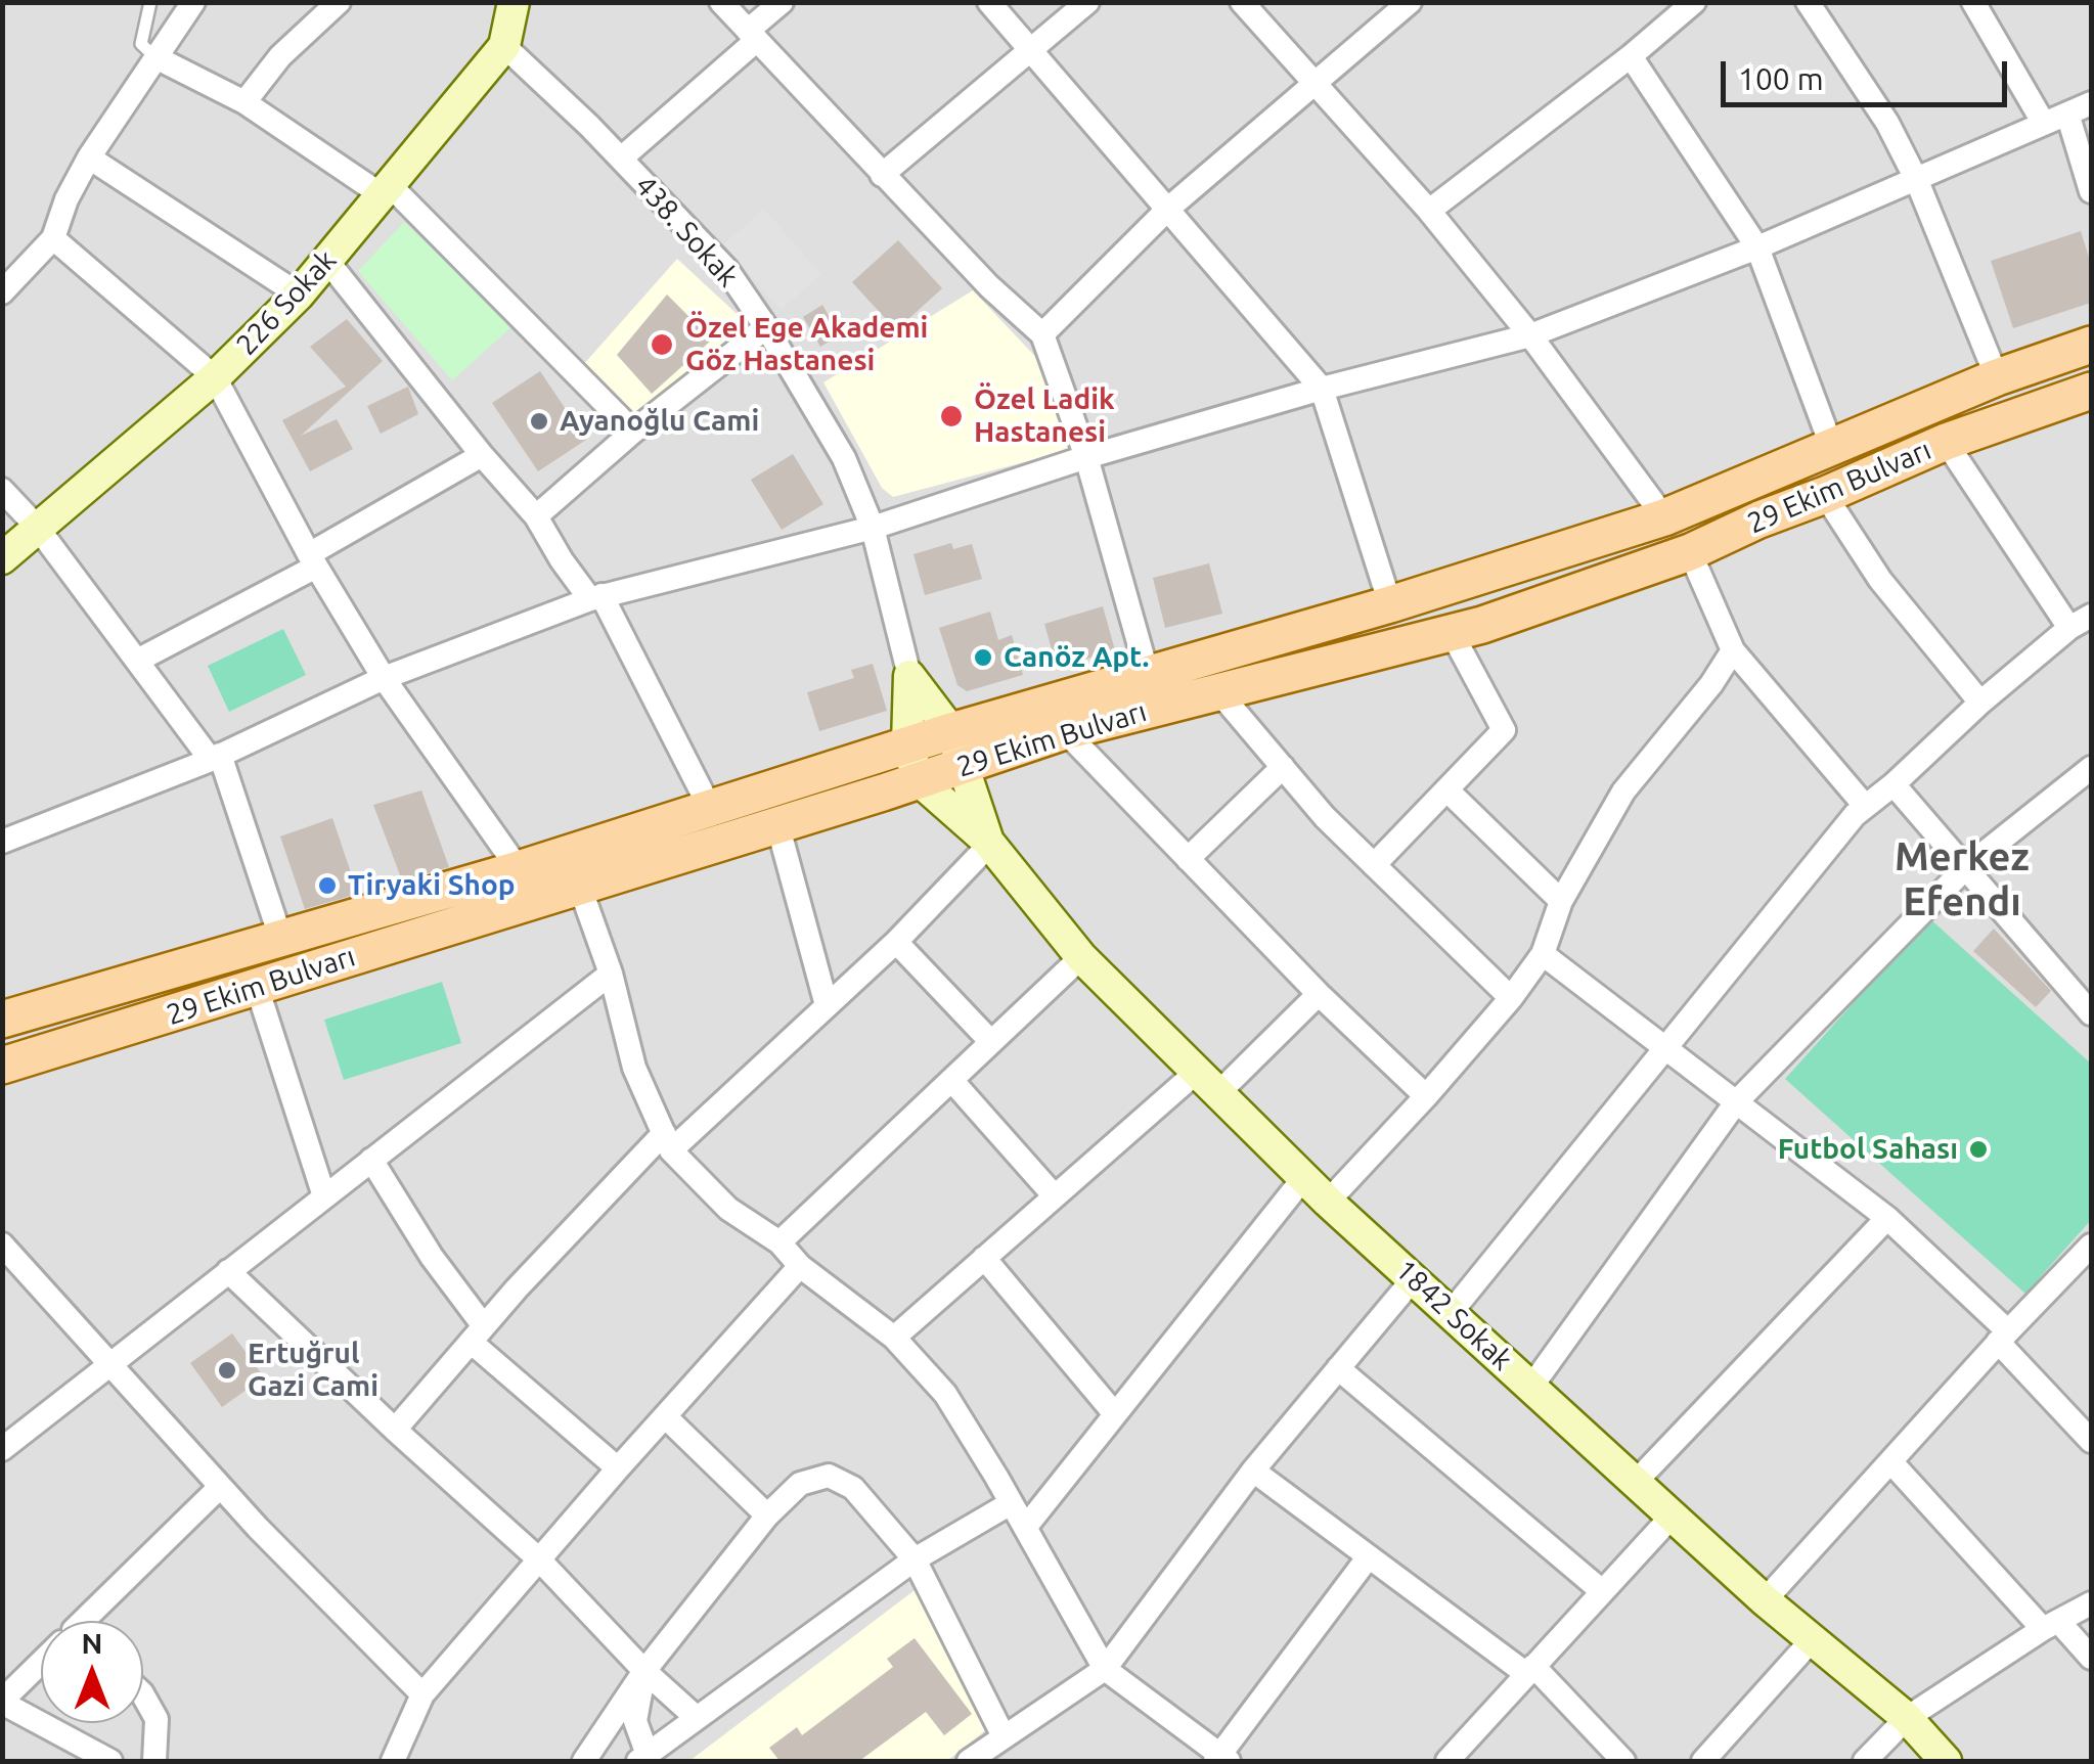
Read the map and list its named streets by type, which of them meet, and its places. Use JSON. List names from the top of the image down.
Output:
{
  "streets": {
    "main road": ["29 Ekim Bulvarı"],
    "street": ["438. Sokak", "226 Sokak", "1842 Sokak"]
  },
  "crossings": [
    ["438. Sokak", "226 Sokak"]
  ],
  "districts": ["Merkez Efendı"],
  "places": [
    "Özel Ege Akademi Göz Hastanesi",
    "Özel Ladik Hastanesi",
    "Ayanoğlu Cami",
    "Canöz Apt.",
    "Tiryaki Shop",
    "Futbol Sahası",
    "Ertuğrul Gazi Cami"
  ],
  "scale_bar": "100 m",
  "north": "top"
}
